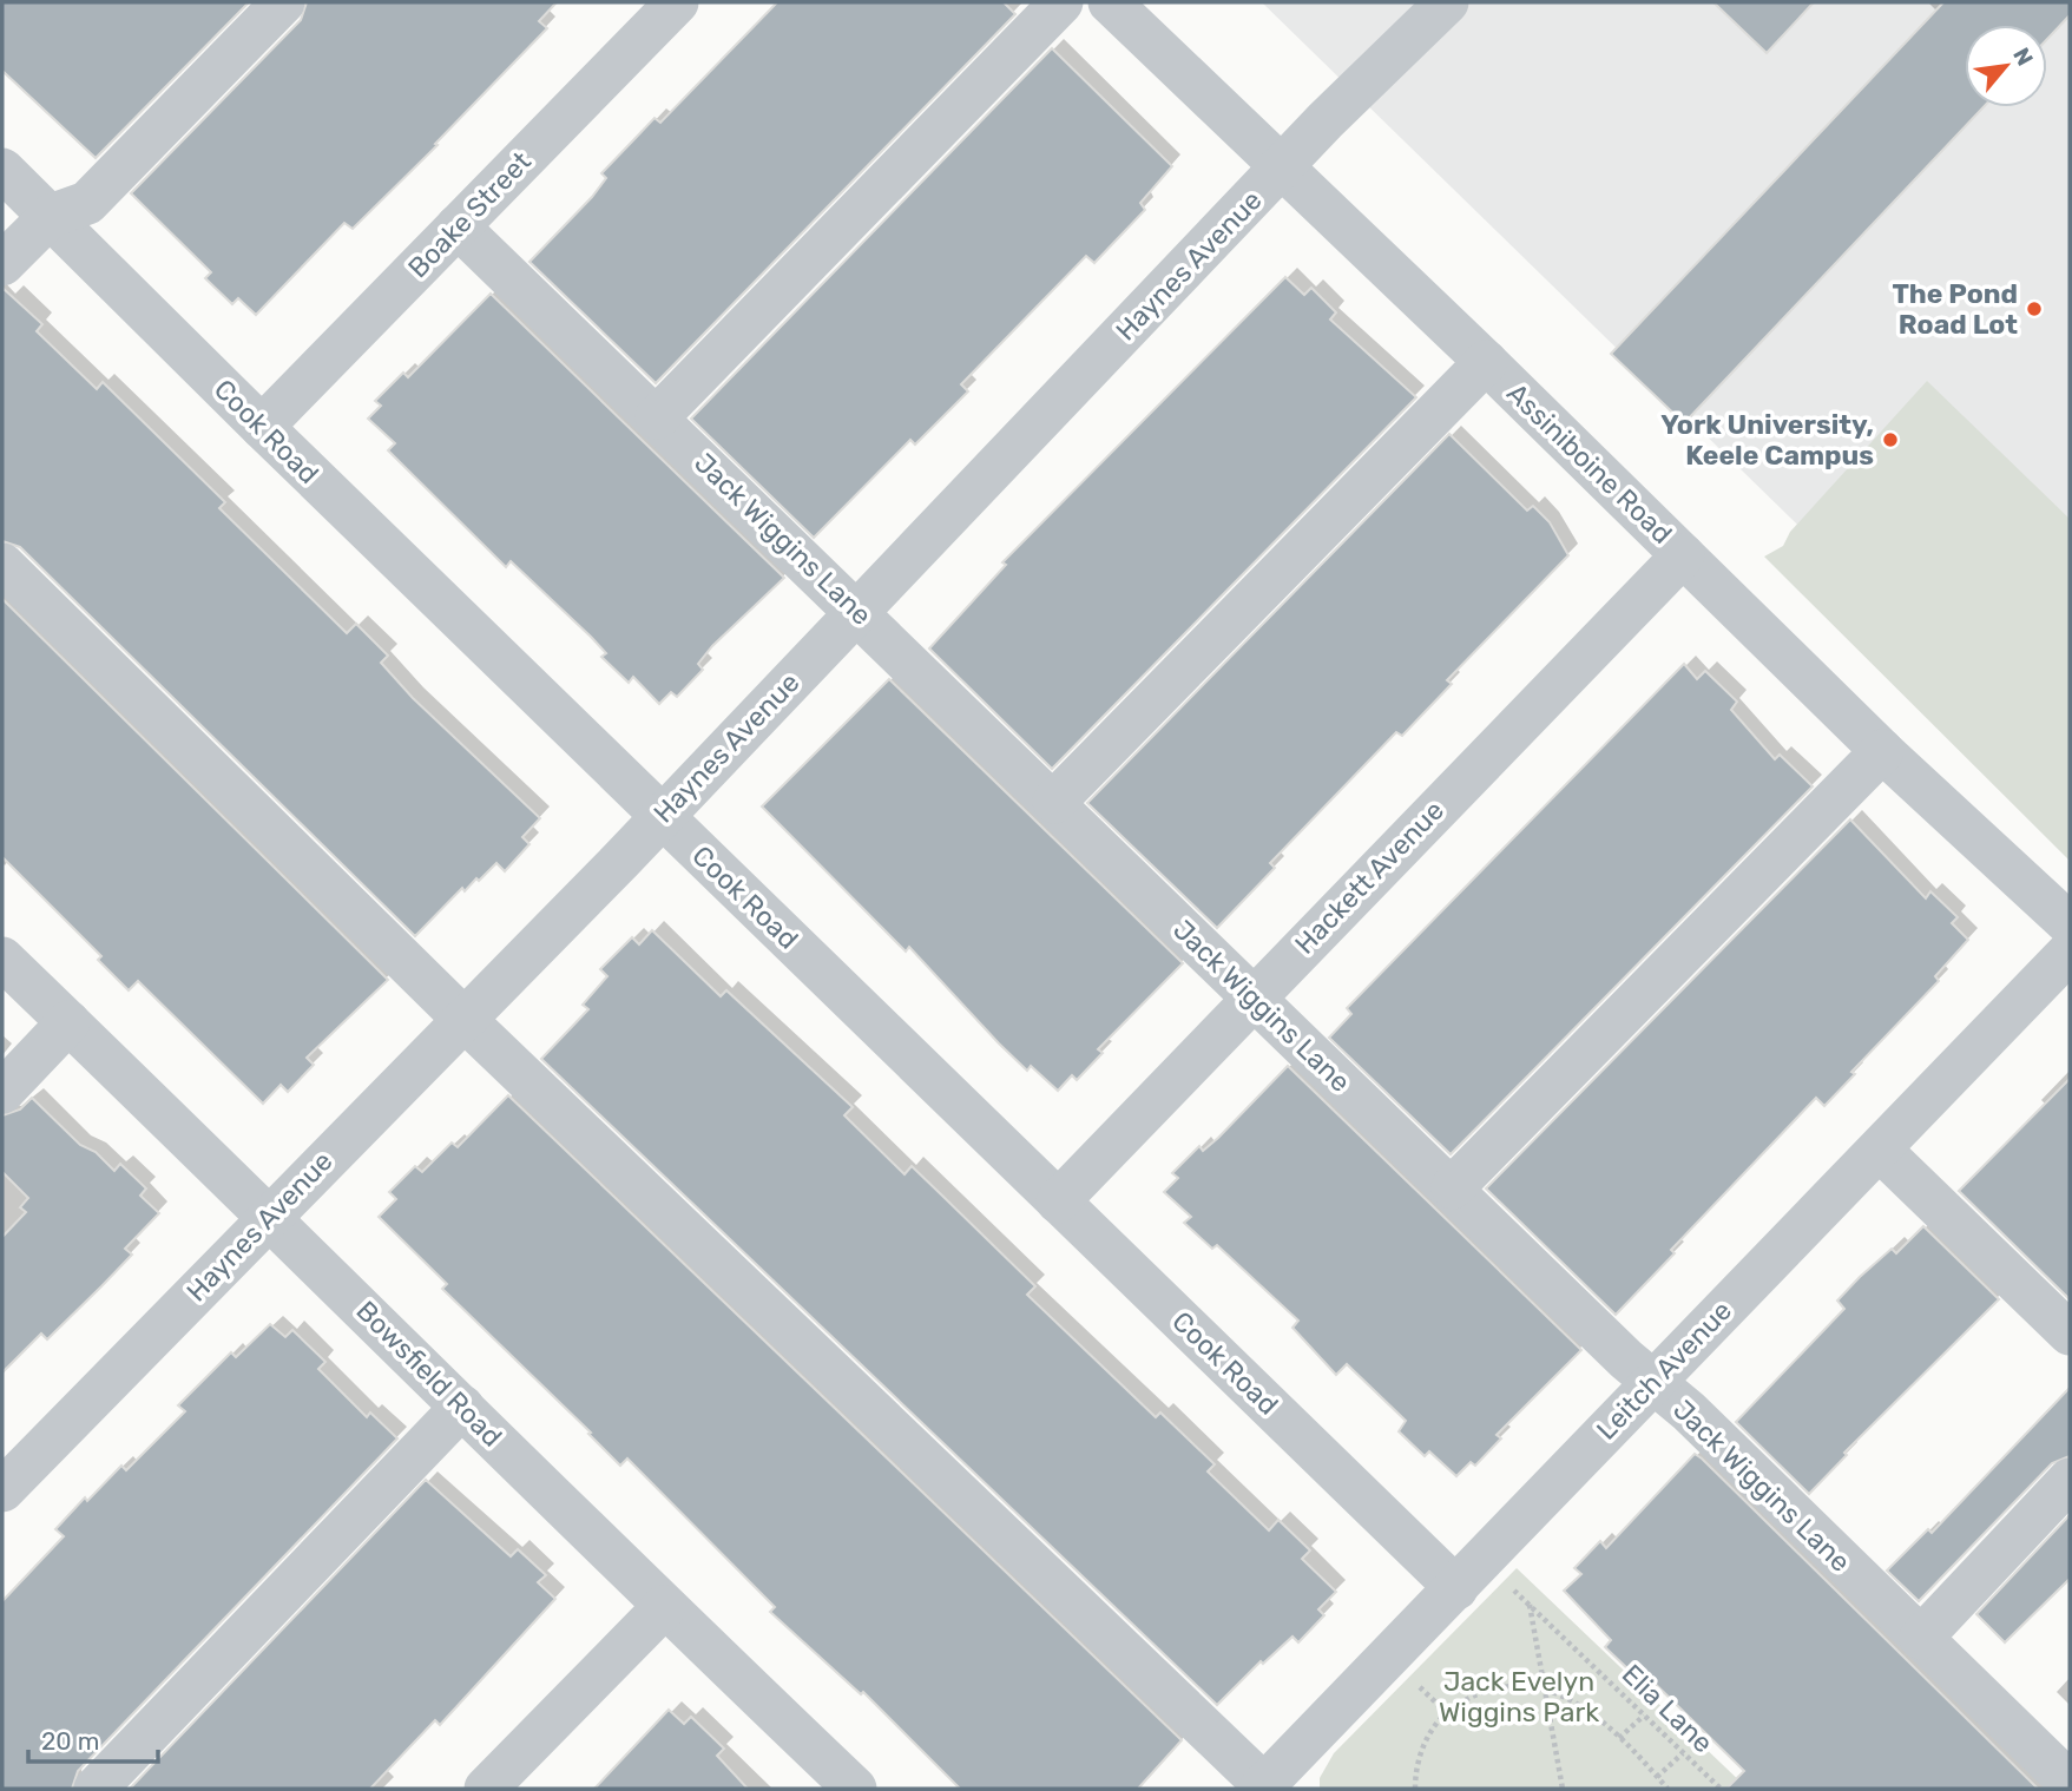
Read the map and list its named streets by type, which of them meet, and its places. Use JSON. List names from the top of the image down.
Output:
{
  "streets": {
    "street": [
      "Boake Street",
      "Haynes Avenue",
      "Cook Road",
      "Assiniboine Road",
      "Jack Wiggins Lane",
      "Hackett Avenue",
      "Leitch Avenue",
      "Bowsfield Road"
    ],
    "path": ["Elia Lane"]
  },
  "crossings": [
    ["Boake Street", "Cook Road"],
    ["Boake Street", "Jack Wiggins Lane"],
    ["Haynes Avenue", "Cook Road"],
    ["Haynes Avenue", "Assiniboine Road"],
    ["Haynes Avenue", "Jack Wiggins Lane"],
    ["Haynes Avenue", "Bowsfield Road"],
    ["Cook Road", "Hackett Avenue"],
    ["Cook Road", "Leitch Avenue"],
    ["Assiniboine Road", "Hackett Avenue"],
    ["Jack Wiggins Lane", "Hackett Avenue"],
    ["Jack Wiggins Lane", "Leitch Avenue"]
  ],
  "parks": ["Jack Evelyn Wiggins Park"],
  "places": ["The Pond Road Lot", "York University, Keele Campus"],
  "scale_bar": "20 m",
  "north": "top right"
}
